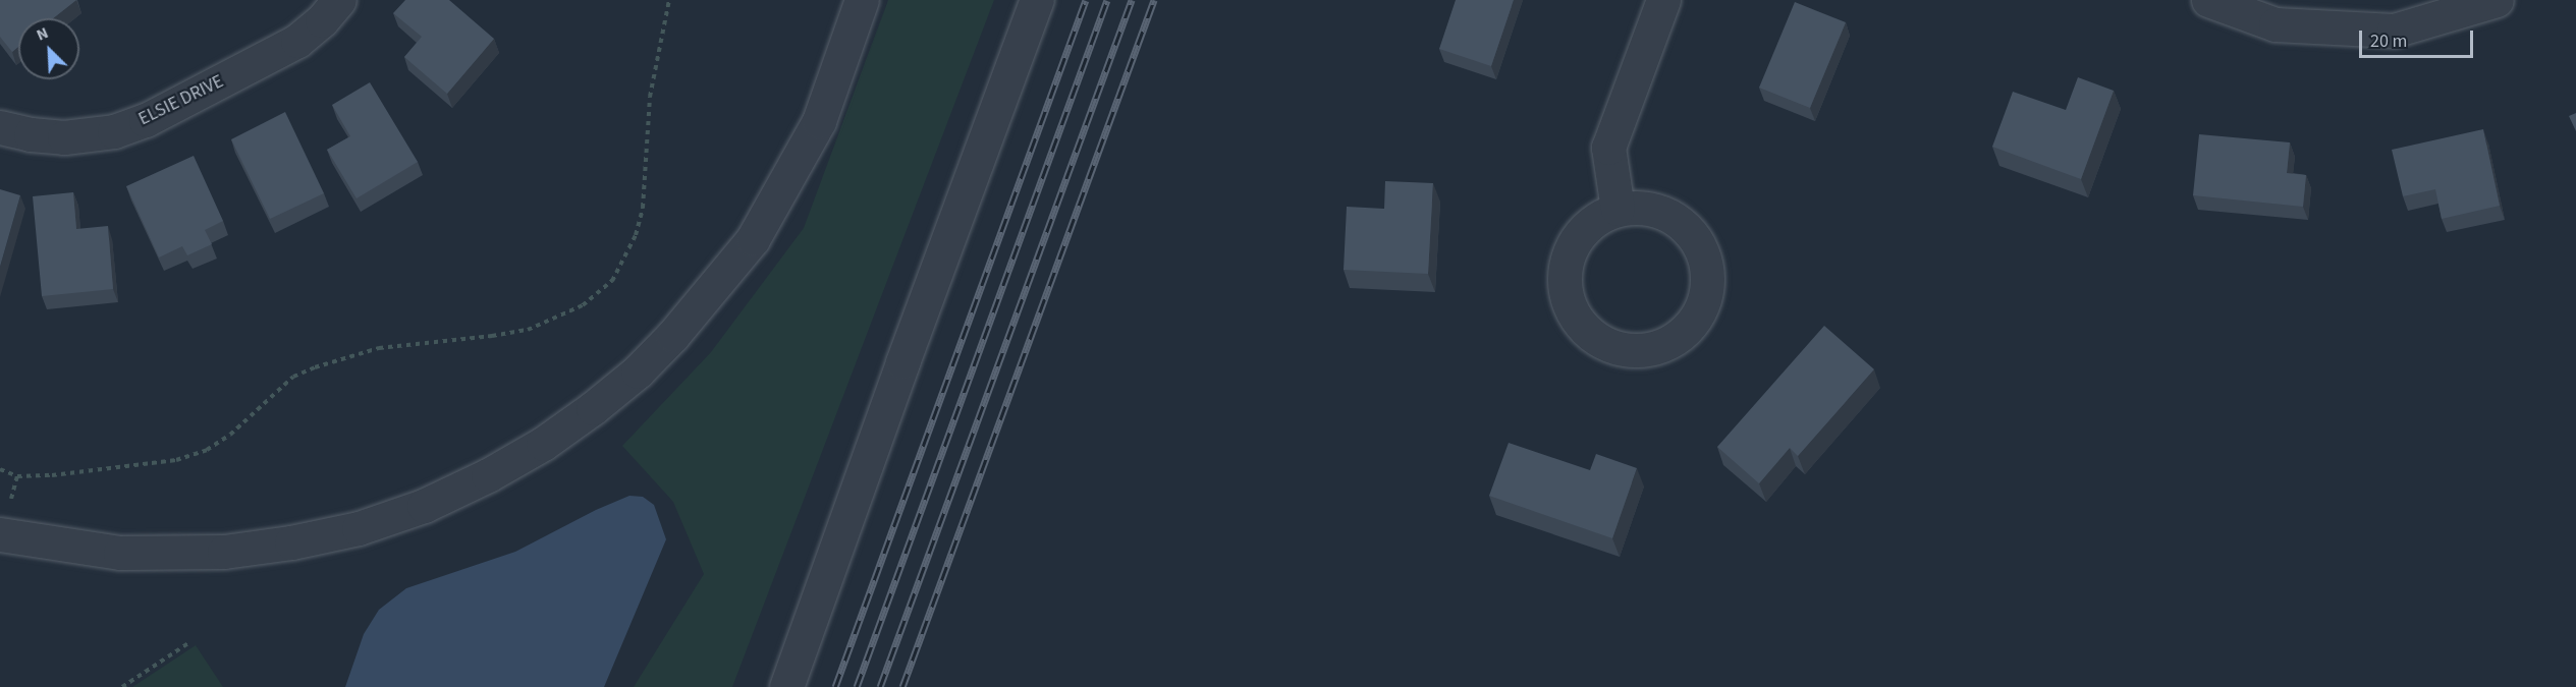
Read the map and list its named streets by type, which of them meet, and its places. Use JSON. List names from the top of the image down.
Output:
{
  "streets": {
    "street": ["ELSIE DRIVE"]
  },
  "scale_bar": "20 m",
  "north": "top left"
}
